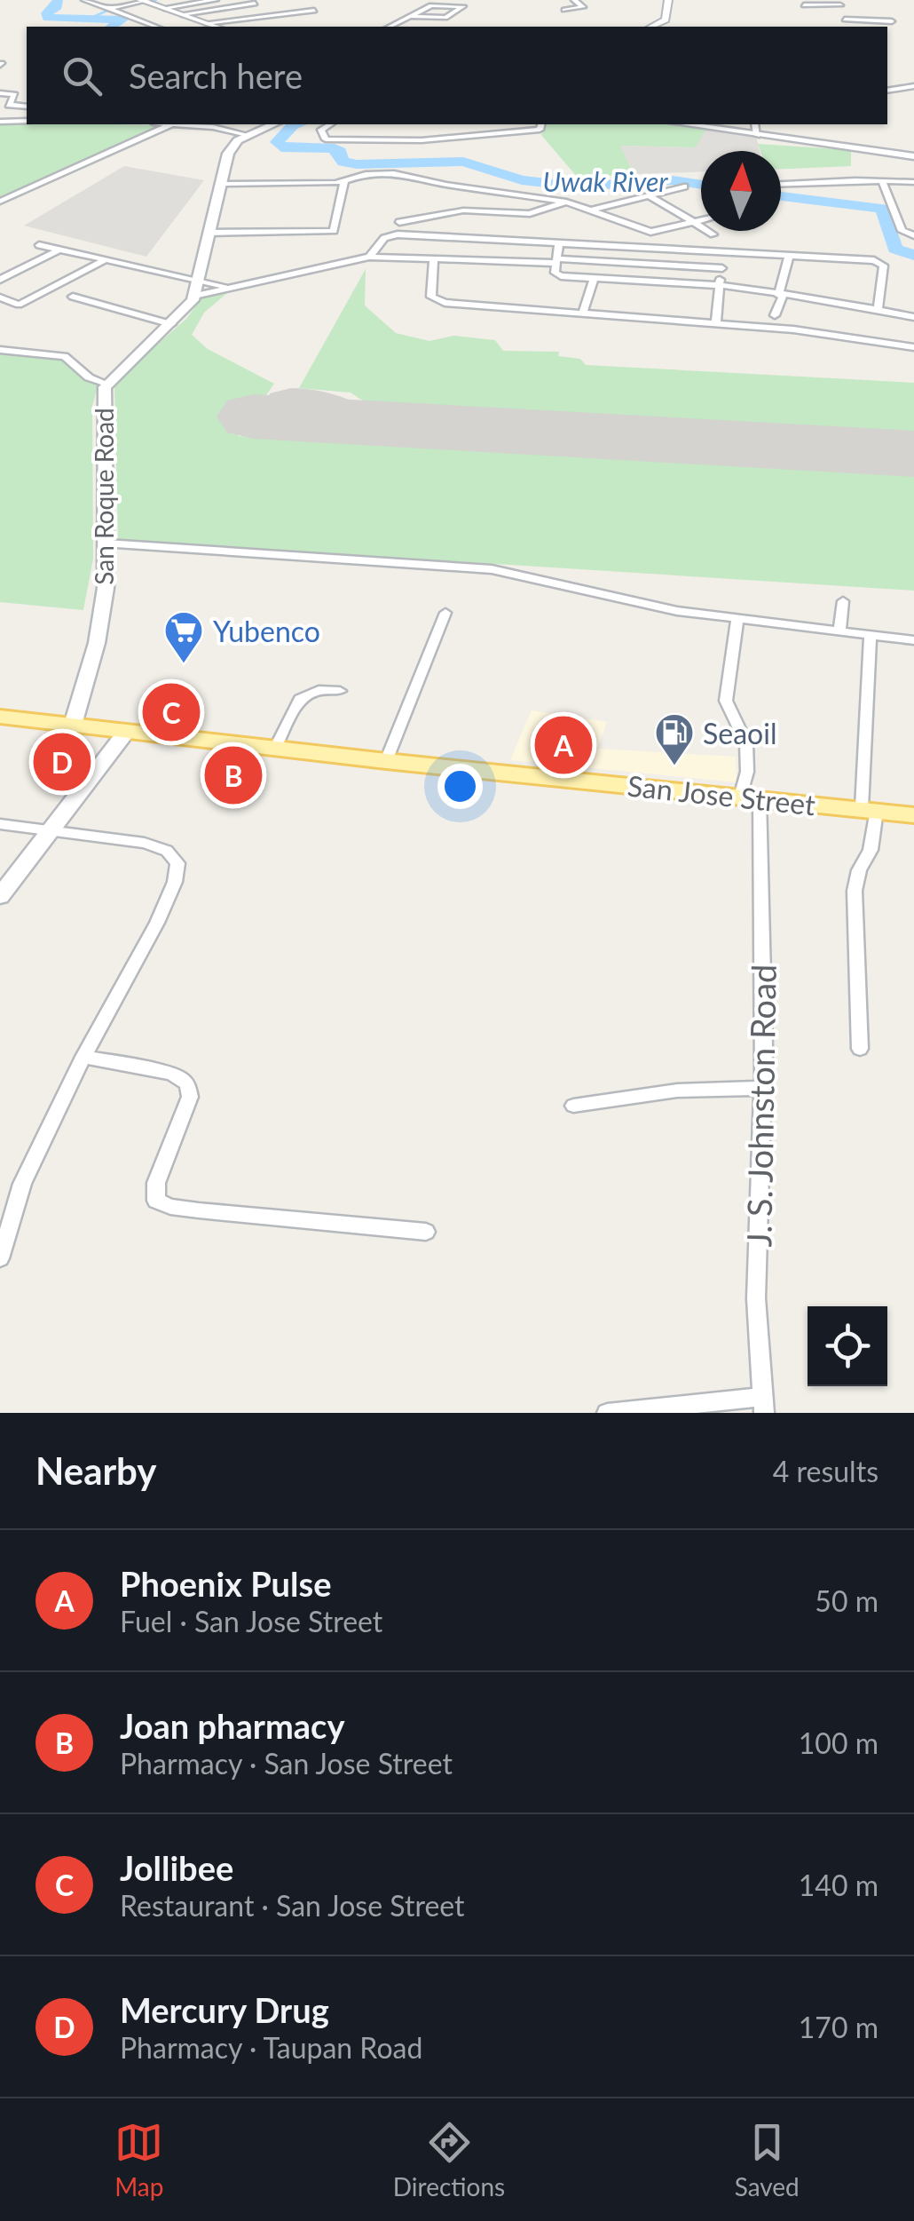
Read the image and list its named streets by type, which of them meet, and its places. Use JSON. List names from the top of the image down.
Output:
{
  "streets": {
    "main road": ["San Roque Road", "San Jose Street"],
    "street": ["J. S. Johnston Road"]
  },
  "crossings": [
    ["San Roque Road", "San Jose Street"],
    ["San Jose Street", "J. S. Johnston Road"]
  ],
  "water": ["Uwak River"],
  "places": {
    "supermarket": ["Yubenco"],
    "fuel station": ["Seaoil"]
  },
  "north": "top",
  "page": {
    "search": "Search here",
    "pins": [
      "C",
      "A",
      "D",
      "B"
    ],
    "heading": ["Nearby", "4 results"],
    "list": [
      {
        "mark": "A",
        "name": "Phoenix Pulse",
        "note": "Fuel · San Jose Street",
        "value": "50 m"
      },
      {
        "mark": "B",
        "name": "Joan pharmacy",
        "note": "Pharmacy · San Jose Street",
        "value": "100 m"
      },
      {
        "mark": "C",
        "name": "Jollibee",
        "note": "Restaurant · San Jose Street",
        "value": "140 m"
      },
      {
        "mark": "D",
        "name": "Mercury Drug",
        "note": "Pharmacy · Taupan Road",
        "value": "170 m"
      }
    ],
    "nav": ["Map", "Directions", "Saved"]
  }
}
